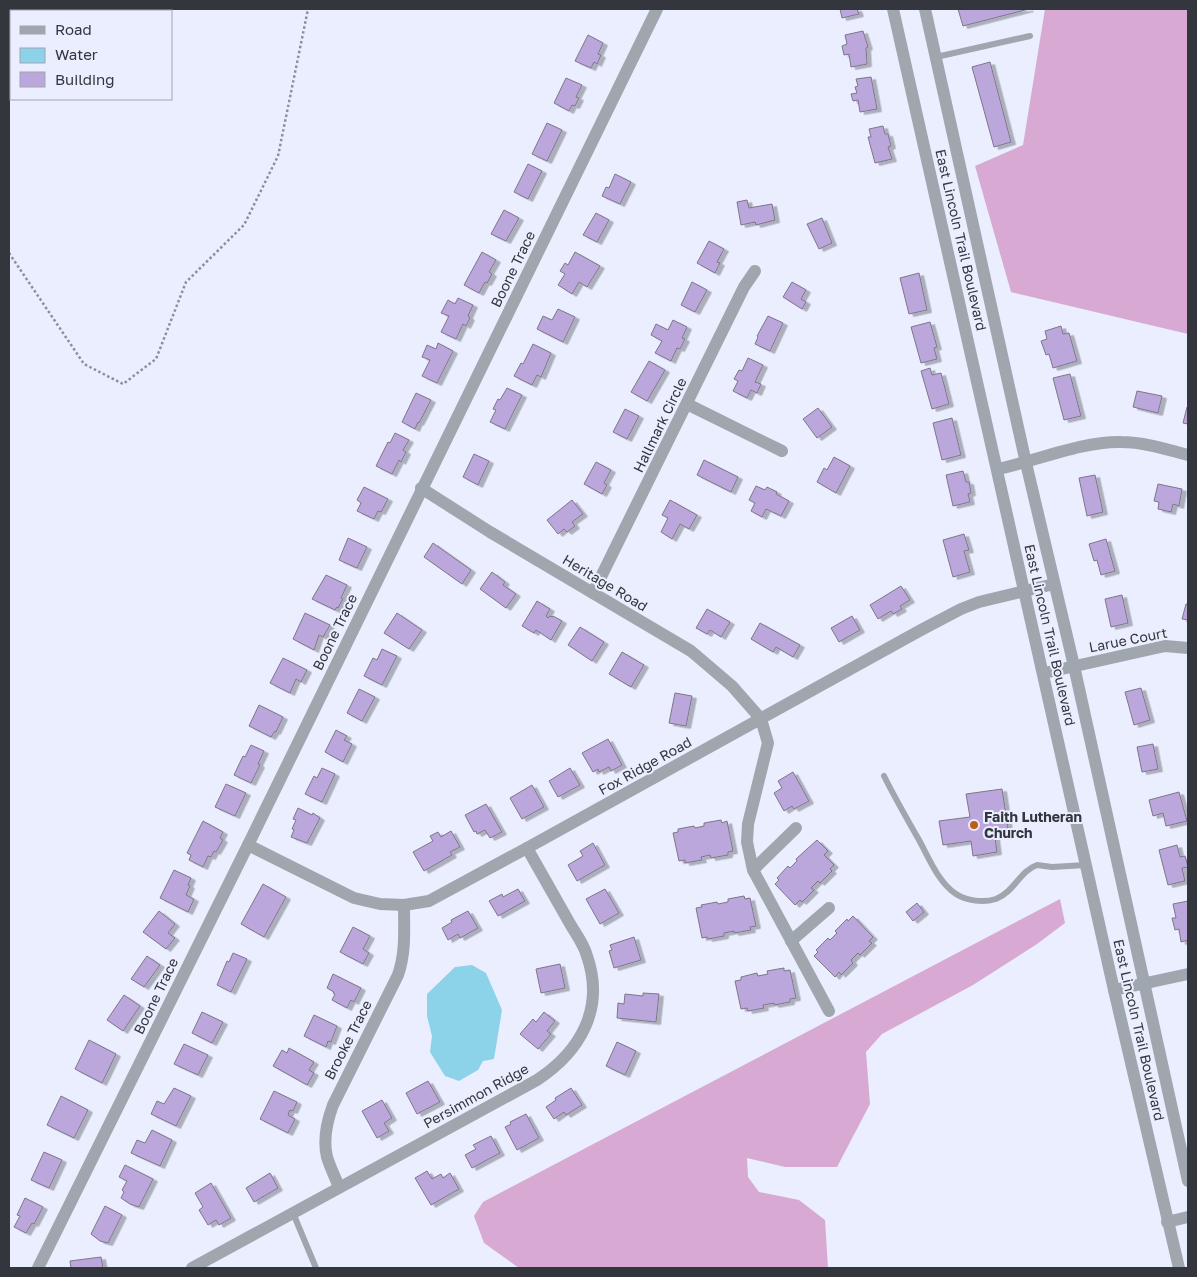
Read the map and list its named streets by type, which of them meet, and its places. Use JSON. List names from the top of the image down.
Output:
{
  "streets": {
    "street": [
      "East Lincoln Trail Boulevard",
      "Boone Trace",
      "Hallmark Circle",
      "Heritage Road",
      "Larue Court",
      "Fox Ridge Road",
      "Brooke Trace",
      "Persimmon Ridge"
    ]
  },
  "crossings": [
    ["East Lincoln Trail Boulevard", "Larue Court"],
    ["East Lincoln Trail Boulevard", "Fox Ridge Road"],
    ["Boone Trace", "Heritage Road"],
    ["Boone Trace", "Fox Ridge Road"],
    ["Hallmark Circle", "Heritage Road"],
    ["Heritage Road", "Fox Ridge Road"],
    ["Fox Ridge Road", "Brooke Trace"],
    ["Fox Ridge Road", "Persimmon Ridge"],
    ["Brooke Trace", "Persimmon Ridge"]
  ],
  "places": ["Faith Lutheran Church"],
  "legend": ["Road", "Water", "Building"]
}
